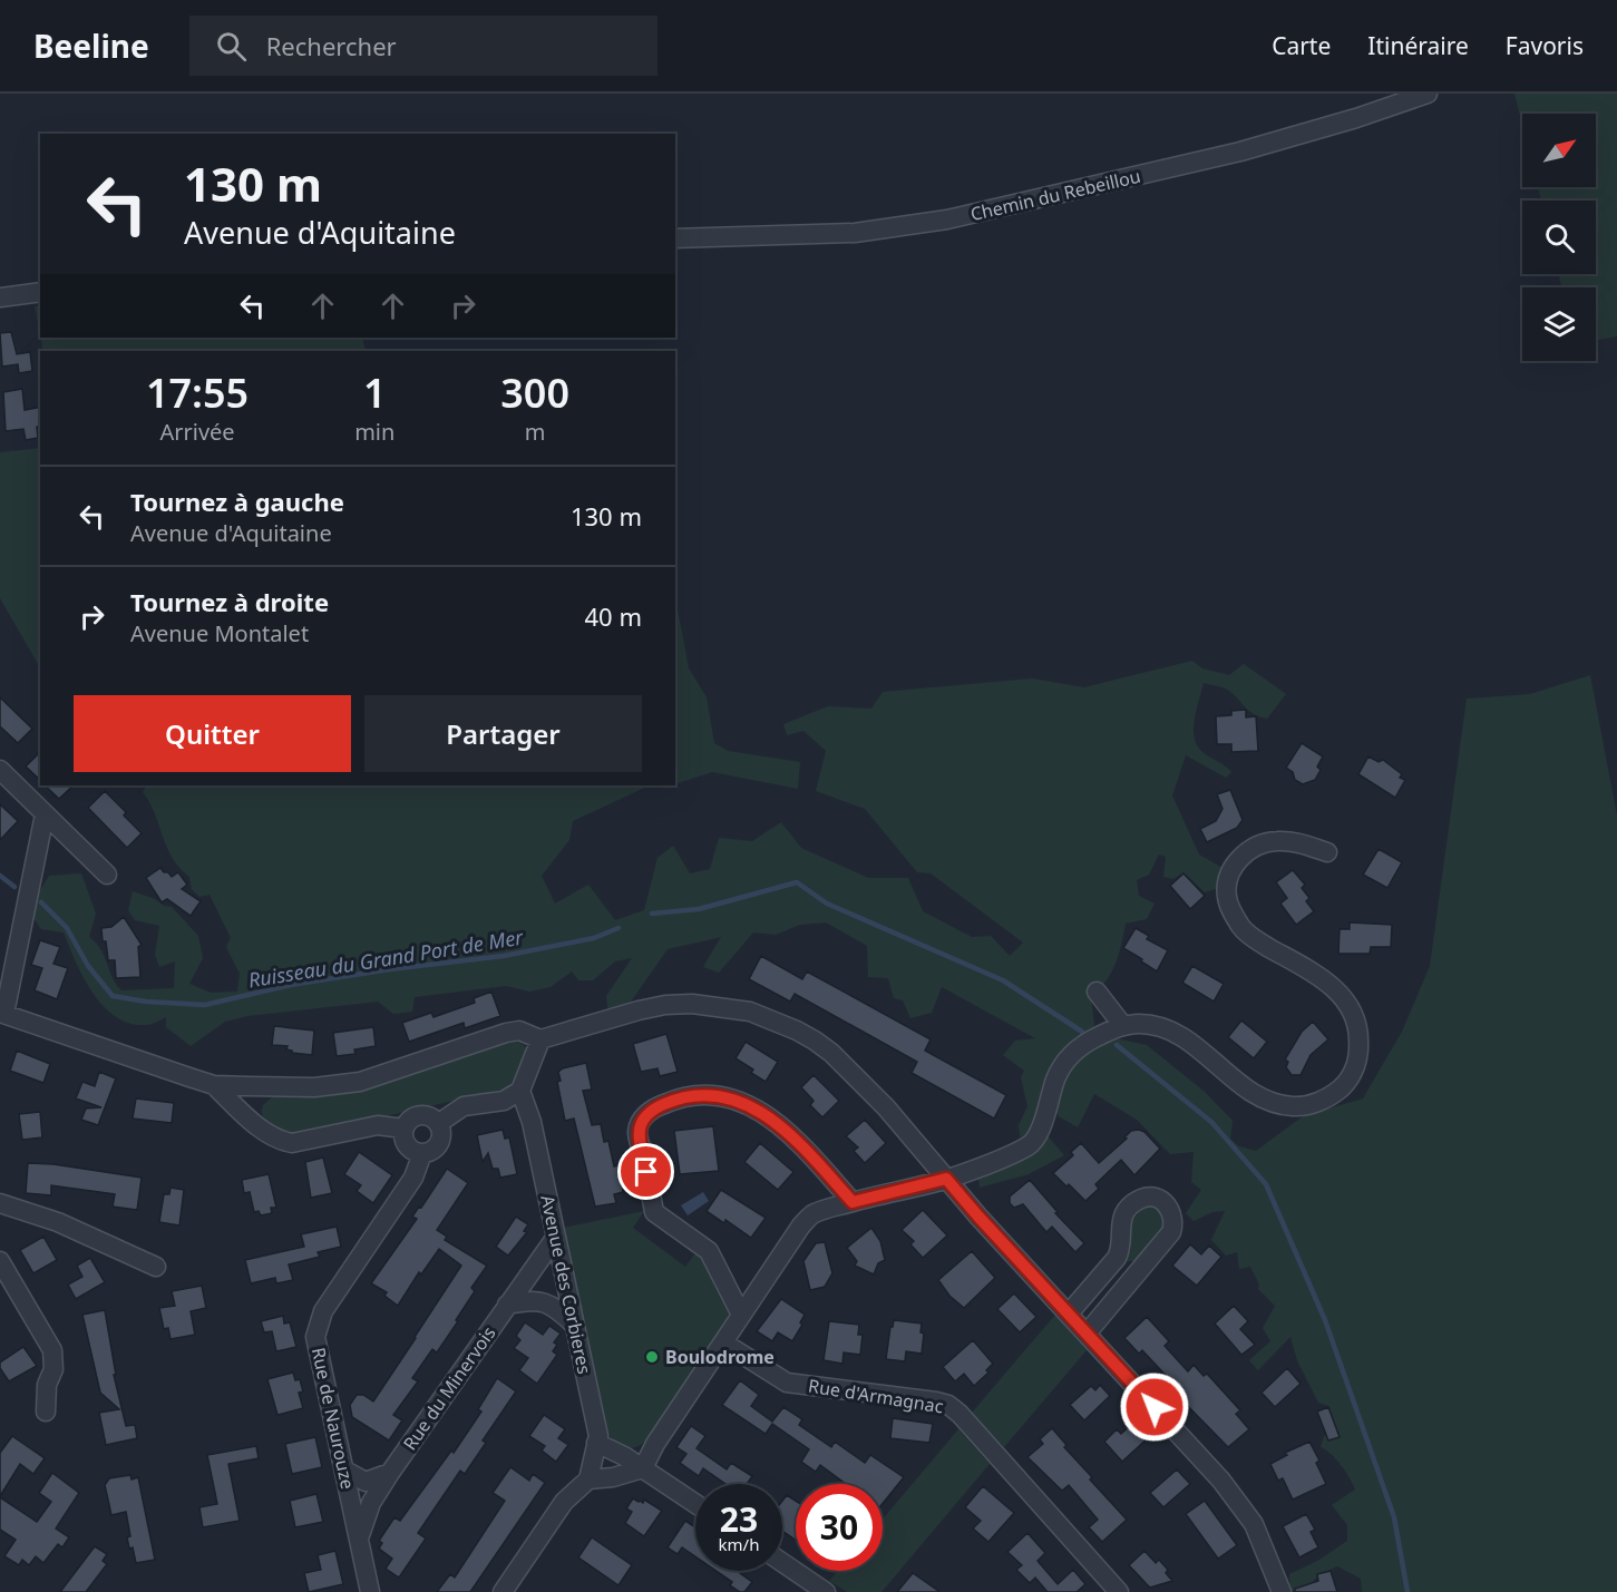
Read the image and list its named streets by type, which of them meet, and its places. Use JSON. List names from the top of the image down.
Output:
{
  "streets": {
    "street": [
      "Chemin du Rebeillou",
      "Avenue des Corbieres",
      "Rue du Minervois",
      "Rue d'Armagnac",
      "Rue de Naurouze"
    ]
  },
  "crossings": [
    ["Avenue des Corbieres", "Rue du Minervois"],
    ["Rue du Minervois", "Rue de Naurouze"]
  ],
  "water": ["Ruisseau du Grand Port de Mer"],
  "places": ["Boulodrome"],
  "north": "top right",
  "page": {
    "header": "Beeline",
    "search": "Rechercher",
    "nav": ["Carte", "Itinéraire", "Favoris"],
    "turn": ["130 m", "Avenue d'Aquitaine"],
    "eta": [
      "17:55",
      "Arrivée",
      "1",
      "min",
      "300",
      "m"
    ],
    "list": [
      {
        "name": "Tournez à gauche",
        "note": "Avenue d'Aquitaine",
        "value": "130 m"
      },
      {
        "name": "Tournez à droite",
        "note": "Avenue Montalet",
        "value": "40 m"
      }
    ],
    "buttons": ["Quitter", "Partager"],
    "speed": "23 km/h",
    "limit": "30"
  }
}
